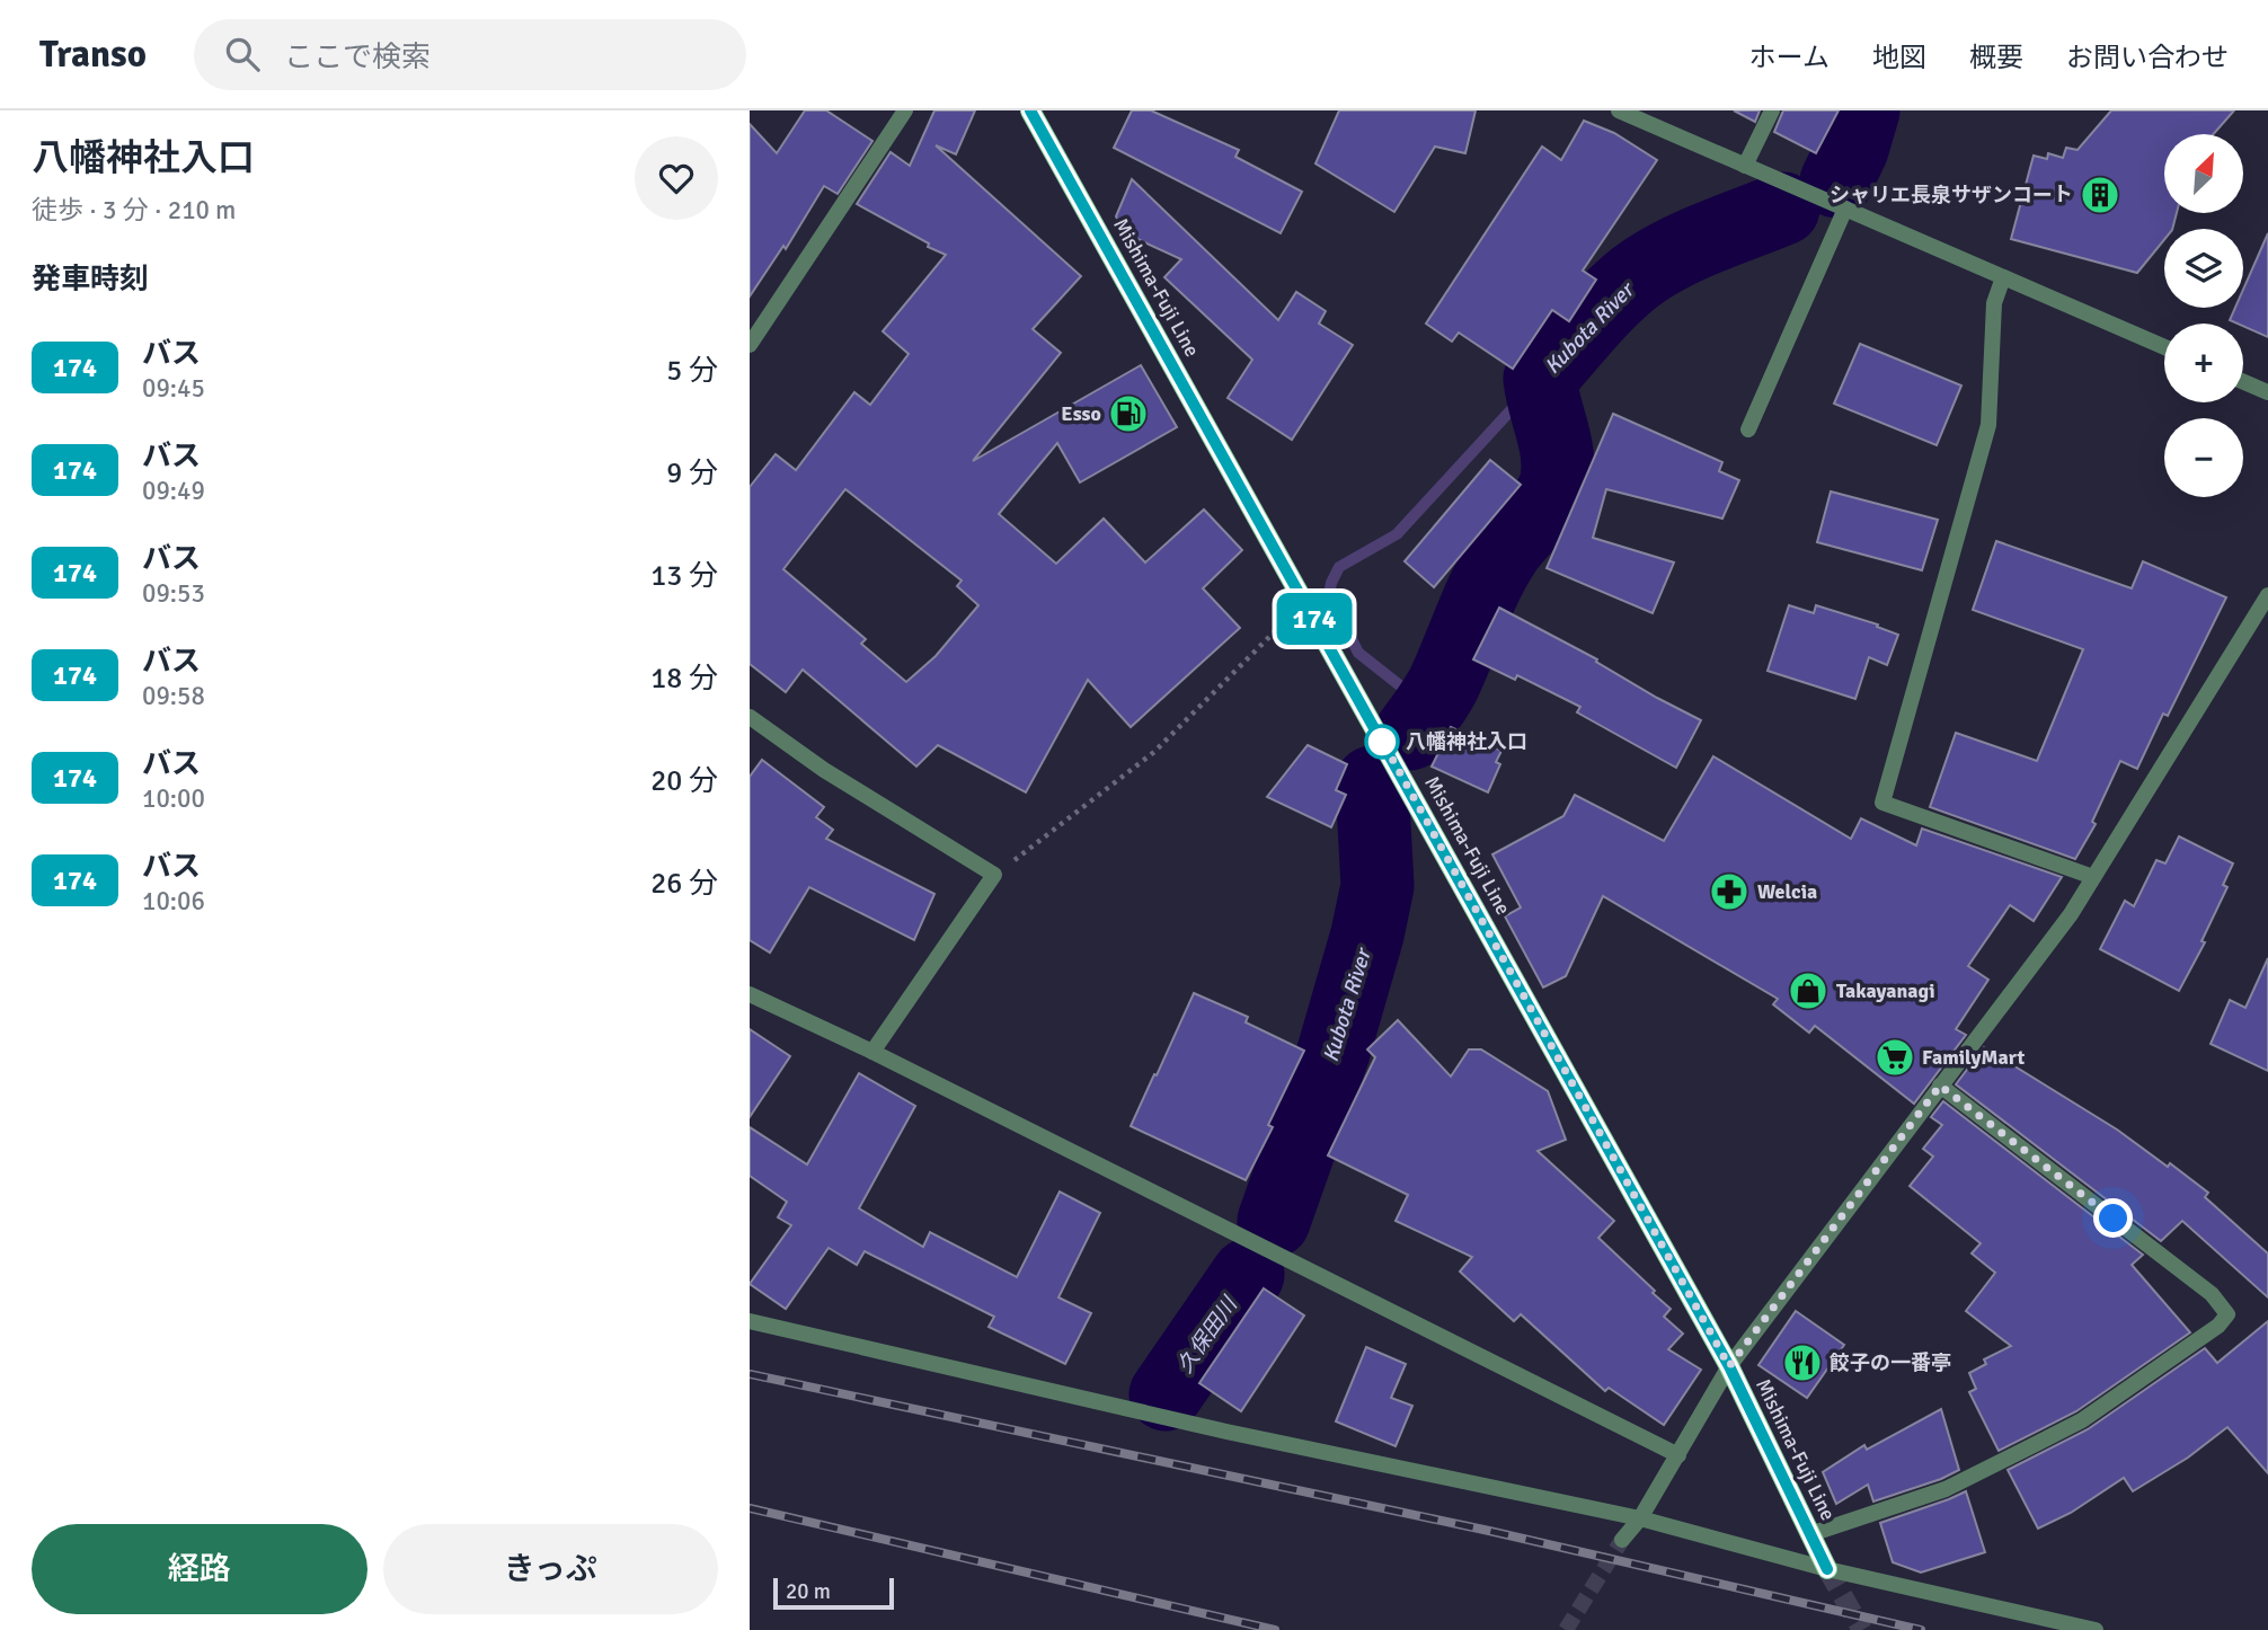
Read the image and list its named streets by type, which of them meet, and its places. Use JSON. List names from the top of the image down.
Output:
{
  "streets": {
    "main road": ["Mishima-Fuji Line"]
  },
  "water": ["Kubota River", "久保田川"],
  "places": {
    "building": ["シャリエ長泉サザンコート"],
    "fuel station": ["Esso"],
    "other": ["八幡神社入口"],
    "pharmacy": ["Welcia"],
    "shop": ["Takayanagi"],
    "supermarket": ["FamilyMart"],
    "restaurant": ["餃子の一番亭"]
  },
  "lines": ["bus line 174"],
  "scale_bar": "20 m",
  "north": "top right",
  "page": {
    "header": "Transo",
    "search": "ここで検索",
    "nav": [
      "ホーム",
      "地図",
      "概要",
      "お問い合わせ"
    ],
    "heading": [
      ["八幡神社入口", "徒歩 · 3 分 · 210 m"],
      "発車時刻"
    ],
    "on_map": "174",
    "map_buttons": ["+", "−"],
    "list": [
      {
        "mark": "174",
        "name": "バス",
        "note": "09:45",
        "value": "5 分"
      },
      {
        "mark": "174",
        "name": "バス",
        "note": "09:49",
        "value": "9 分"
      },
      {
        "mark": "174",
        "name": "バス",
        "note": "09:53",
        "value": "13 分"
      },
      {
        "mark": "174",
        "name": "バス",
        "note": "09:58",
        "value": "18 分"
      },
      {
        "mark": "174",
        "name": "バス",
        "note": "10:00",
        "value": "20 分"
      },
      {
        "mark": "174",
        "name": "バス",
        "note": "10:06",
        "value": "26 分"
      }
    ],
    "buttons": ["経路", "きっぷ"],
    "scale": "20 m"
  }
}
